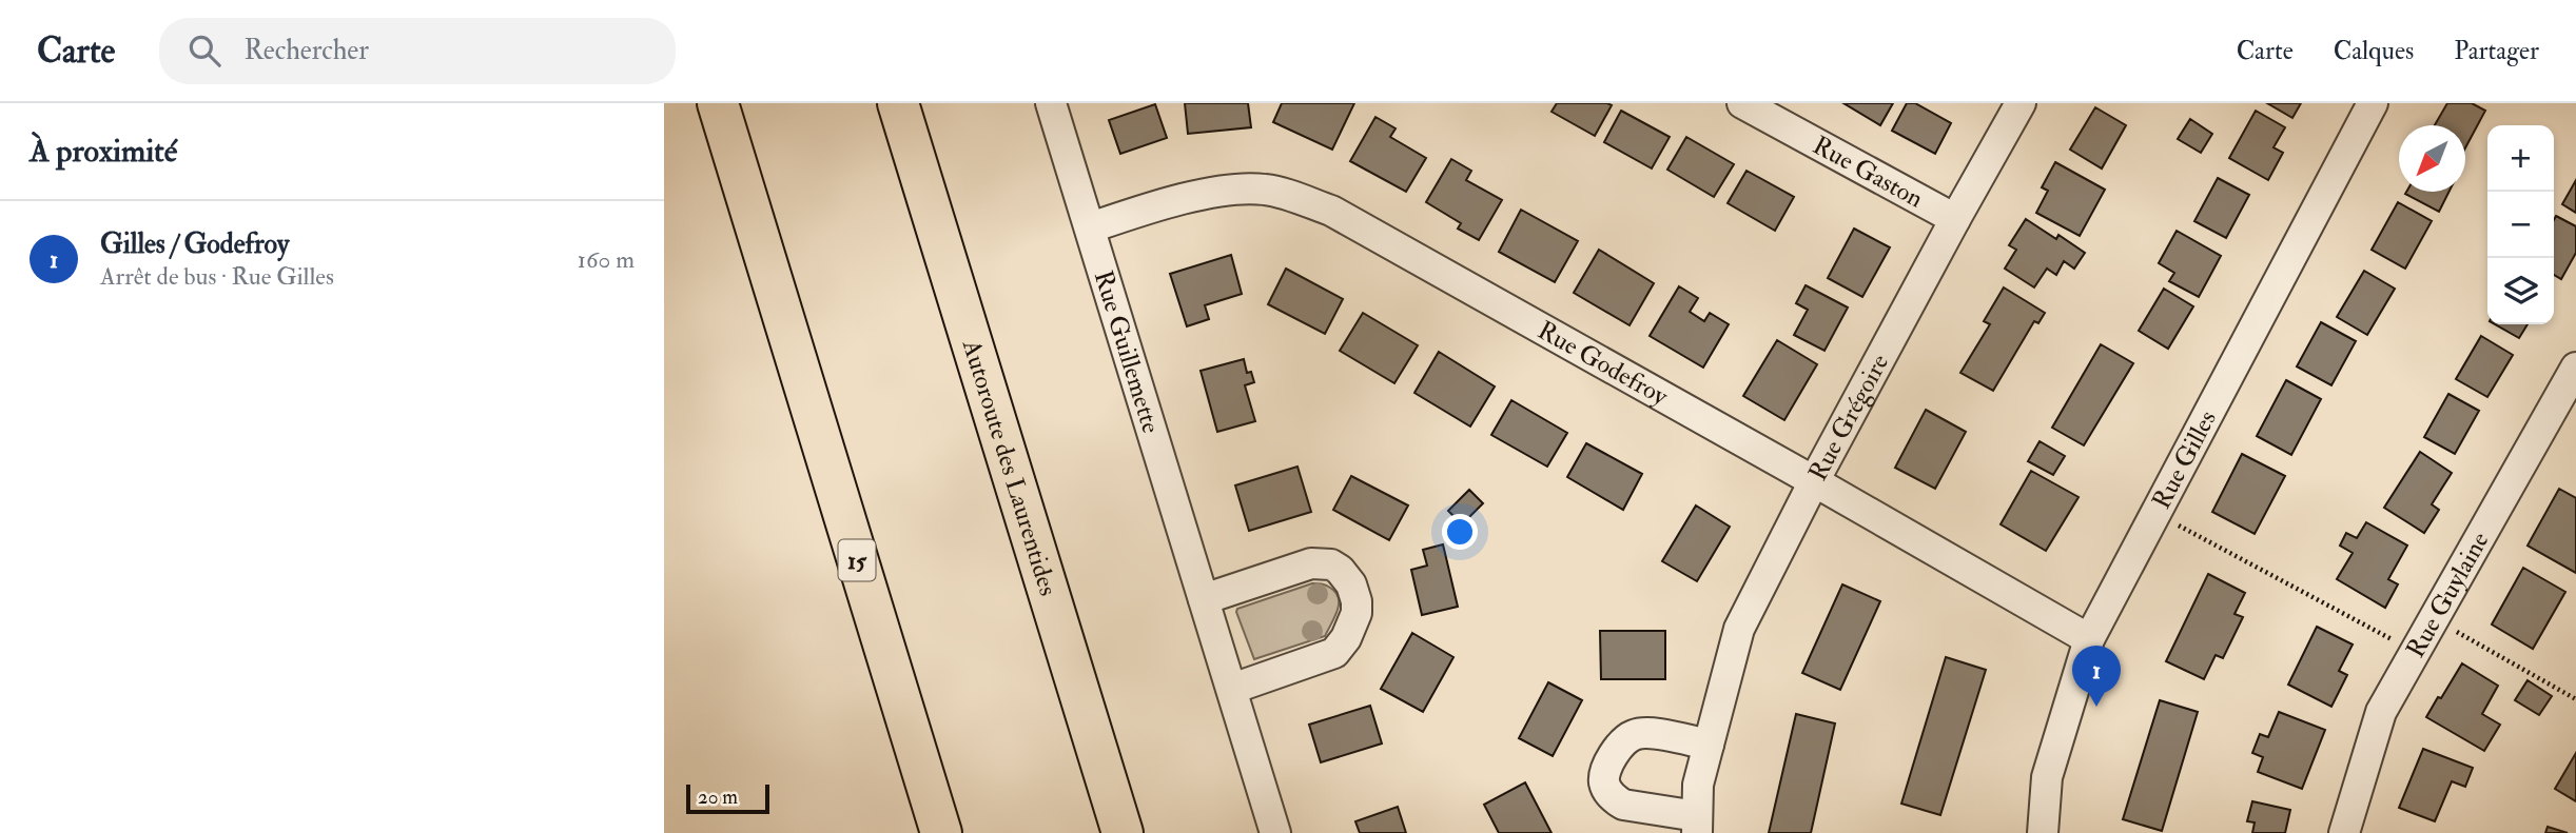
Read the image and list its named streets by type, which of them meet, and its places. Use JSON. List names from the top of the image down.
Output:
{
  "streets": {
    "highway": ["Autoroute des Laurentides", "15"],
    "street": [
      "Rue Gaston",
      "Rue Guillemette",
      "Rue Godefroy",
      "Rue Grégoire",
      "Rue Gilles",
      "Rue Guylaine"
    ]
  },
  "crossings": [
    ["Rue Gaston", "Rue Grégoire"],
    ["Rue Guillemette", "Rue Godefroy"],
    ["Rue Godefroy", "Rue Grégoire"],
    ["Rue Godefroy", "Rue Gilles"]
  ],
  "scale_bar": "20 m",
  "north": "bottom left",
  "page": {
    "header": "Carte",
    "search": "Rechercher",
    "nav": ["Carte", "Calques", "Partager"],
    "heading": "À proximité",
    "map_buttons": ["+", "−"],
    "list": [
      {
        "mark": "1",
        "name": "Gilles / Godefroy",
        "note": "Arrêt de bus · Rue Gilles",
        "value": "160 m"
      }
    ],
    "pins": "1",
    "scale": "20 m"
  }
}
